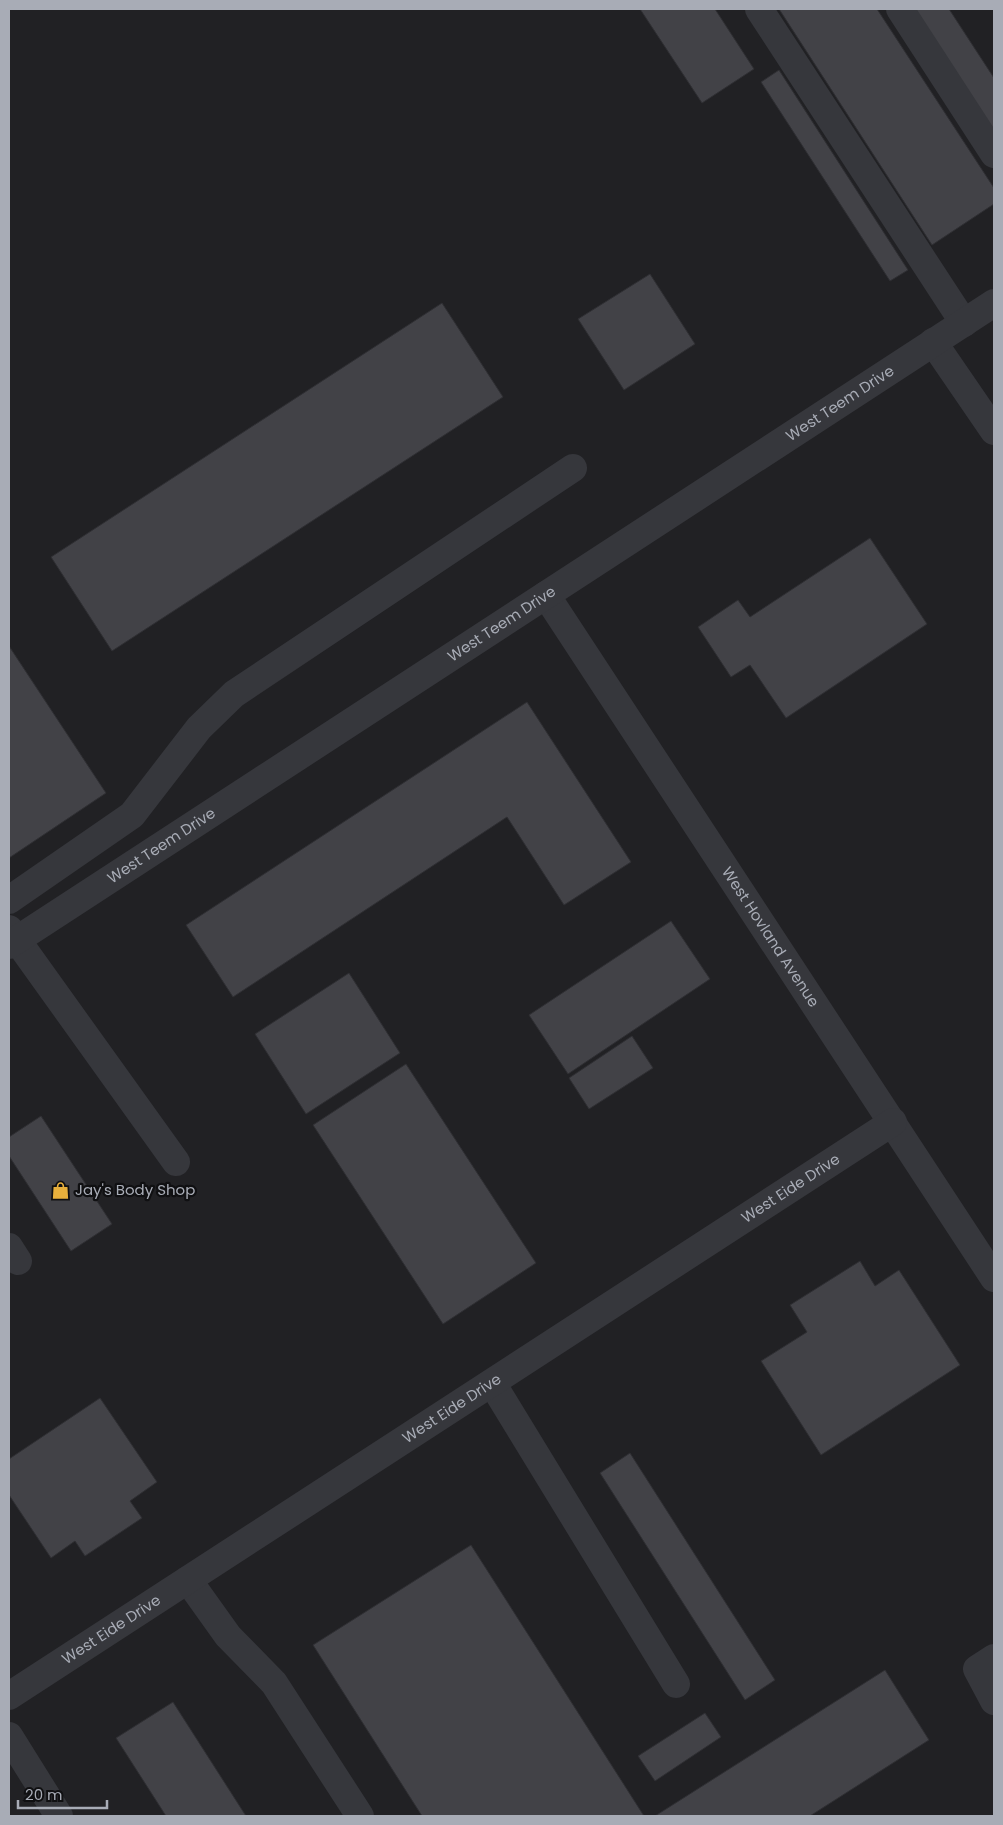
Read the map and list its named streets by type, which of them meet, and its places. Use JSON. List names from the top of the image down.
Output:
{
  "streets": {
    "street": ["West Teem Drive", "West Hovland Avenue", "West Eide Drive"]
  },
  "crossings": [
    ["West Teem Drive", "West Hovland Avenue"],
    ["West Hovland Avenue", "West Eide Drive"]
  ],
  "places": {
    "shop": ["Jay's Body Shop"]
  },
  "scale_bar": "20 m"
}
